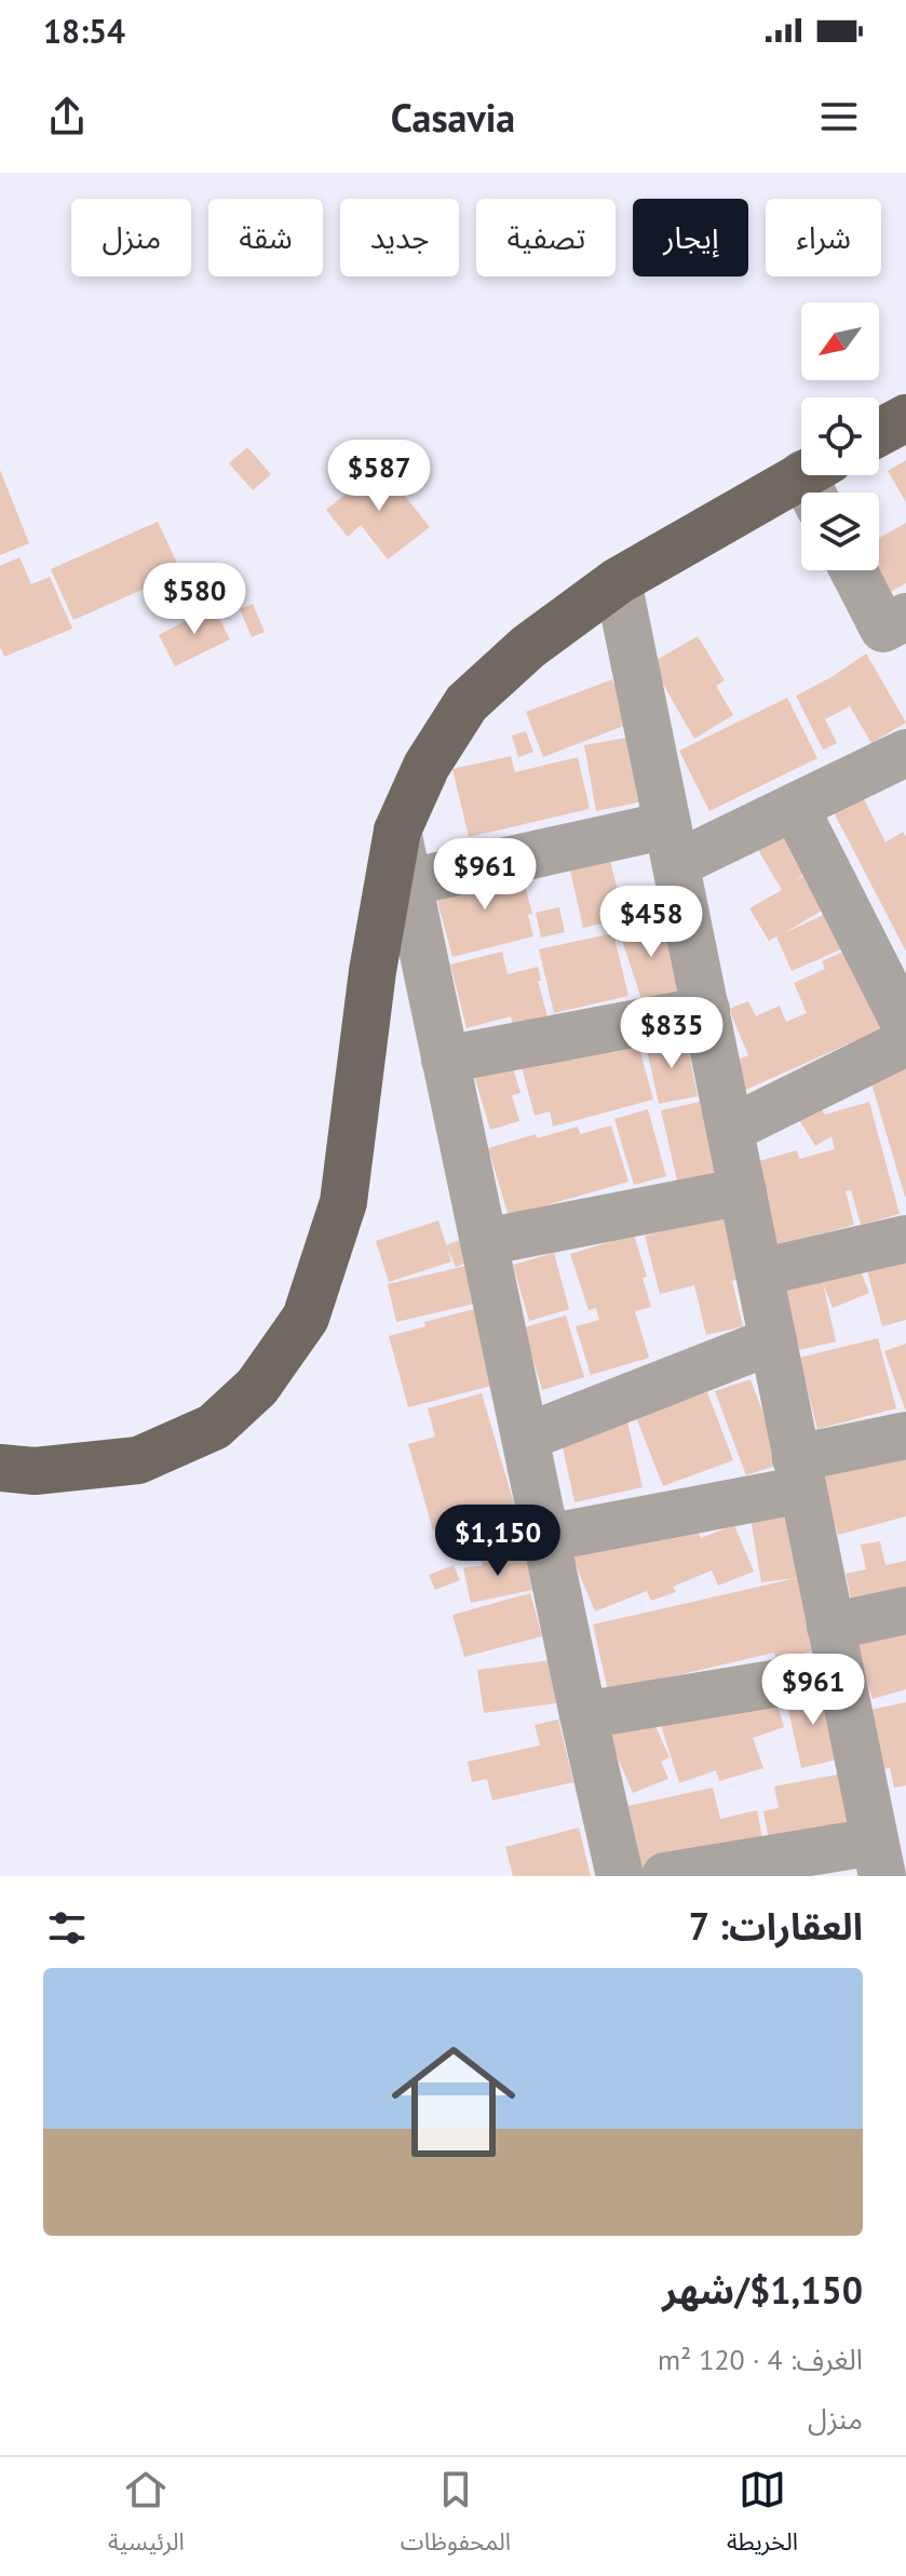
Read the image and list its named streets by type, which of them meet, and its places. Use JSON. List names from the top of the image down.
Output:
{
  "north": "bottom left",
  "page": {
    "status": "18:54",
    "header": "Casavia",
    "chip": [
      "شراء",
      "إيجار",
      "تصفية",
      "جديد",
      "شقة",
      "منزل"
    ],
    "price": [
      "$587",
      "$580",
      "$961",
      "$458",
      "$835",
      "$1,150",
      "$961"
    ],
    "heading": "العقارات: 7",
    "list": [
      {
        "name": "$1,150/شهر",
        "note": "الغرف: 4 · 120 m² · منزل"
      }
    ],
    "tabs": ["الخريطة", "المحفوظات", "الرئيسية"]
  }
}
